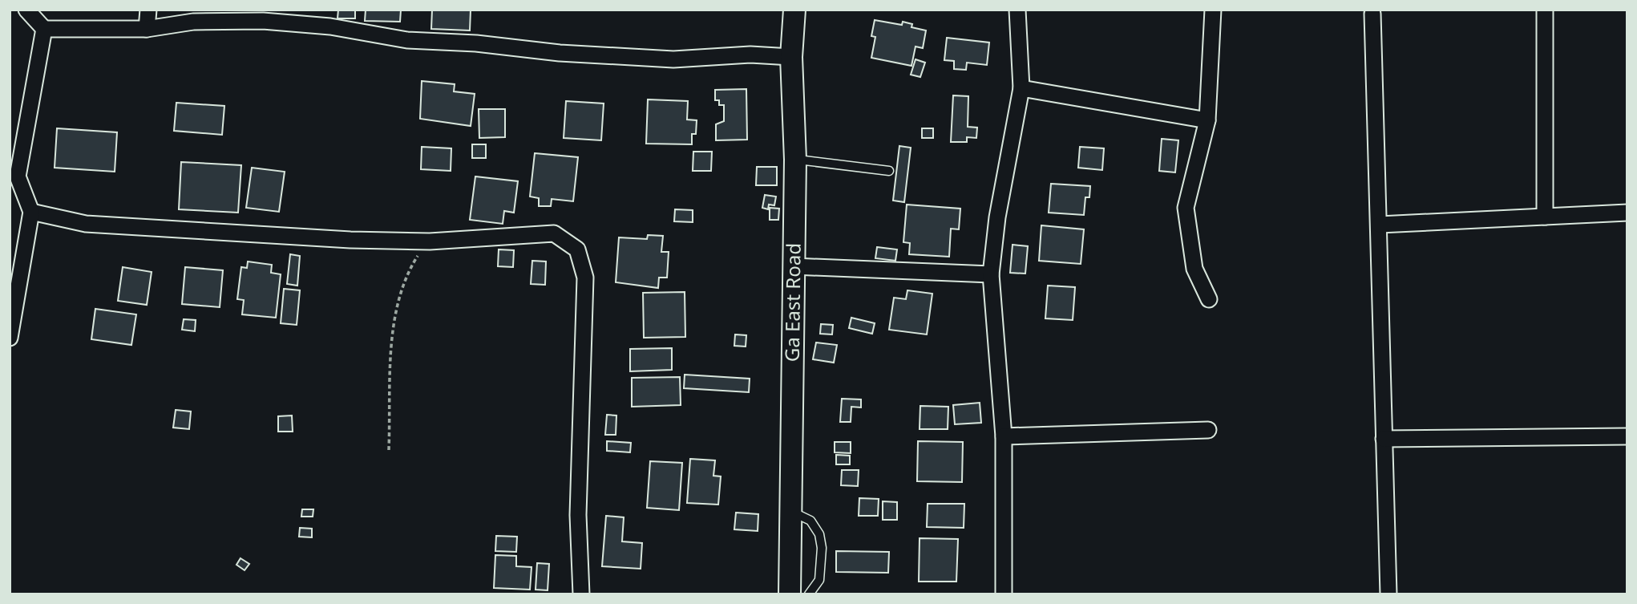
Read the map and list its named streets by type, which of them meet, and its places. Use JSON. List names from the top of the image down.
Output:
{
  "streets": {
    "street": ["Ga East Road"]
  }
}
